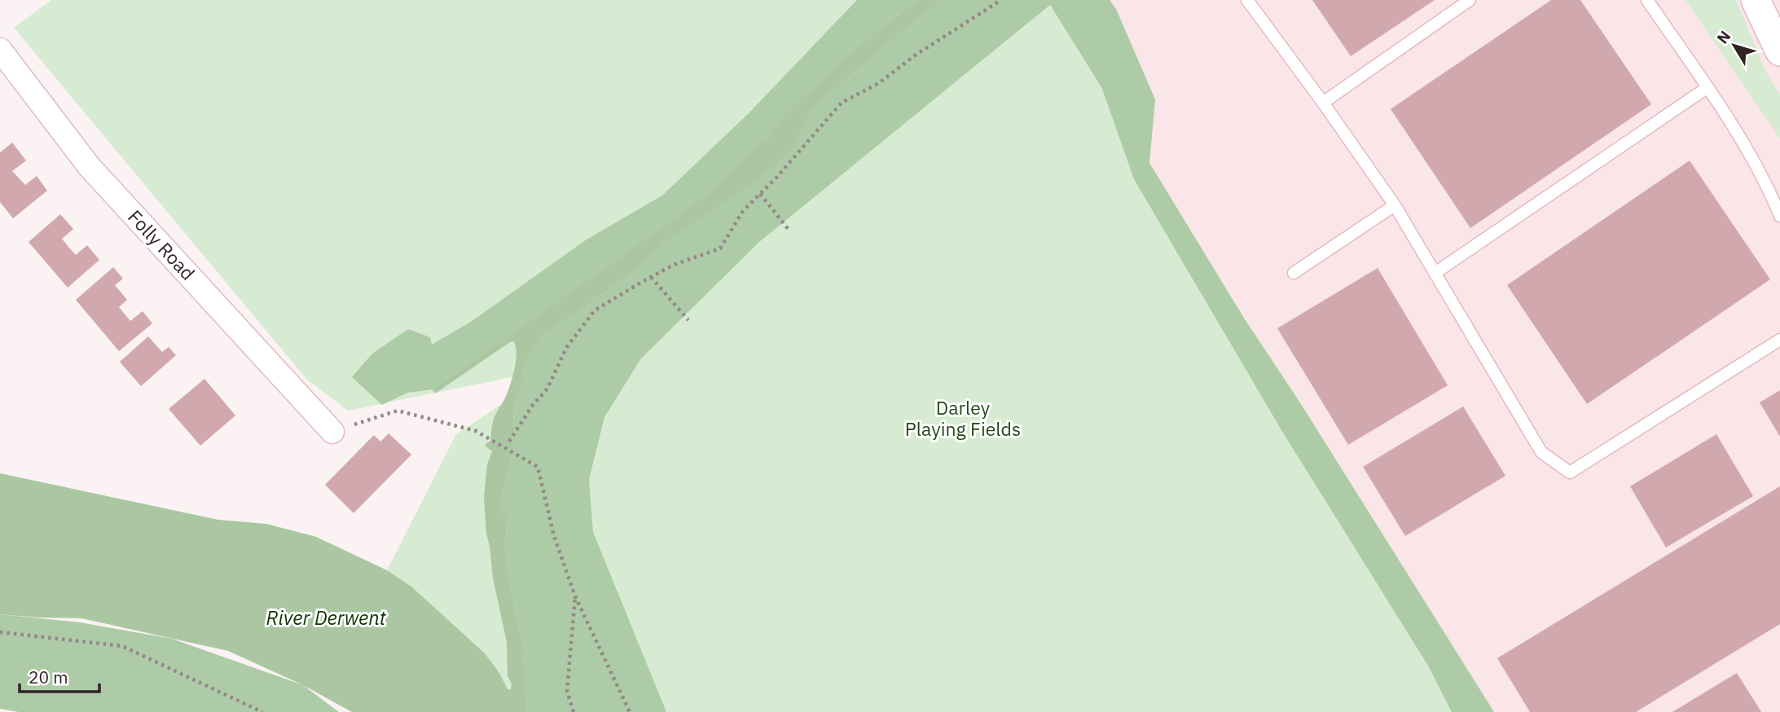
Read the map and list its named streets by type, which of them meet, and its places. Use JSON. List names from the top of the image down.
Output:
{
  "streets": {
    "street": ["Folly Road"]
  },
  "water": ["River Derwent"],
  "parks": ["Darley Playing Fields"],
  "scale_bar": "20 m",
  "north": "top left"
}
